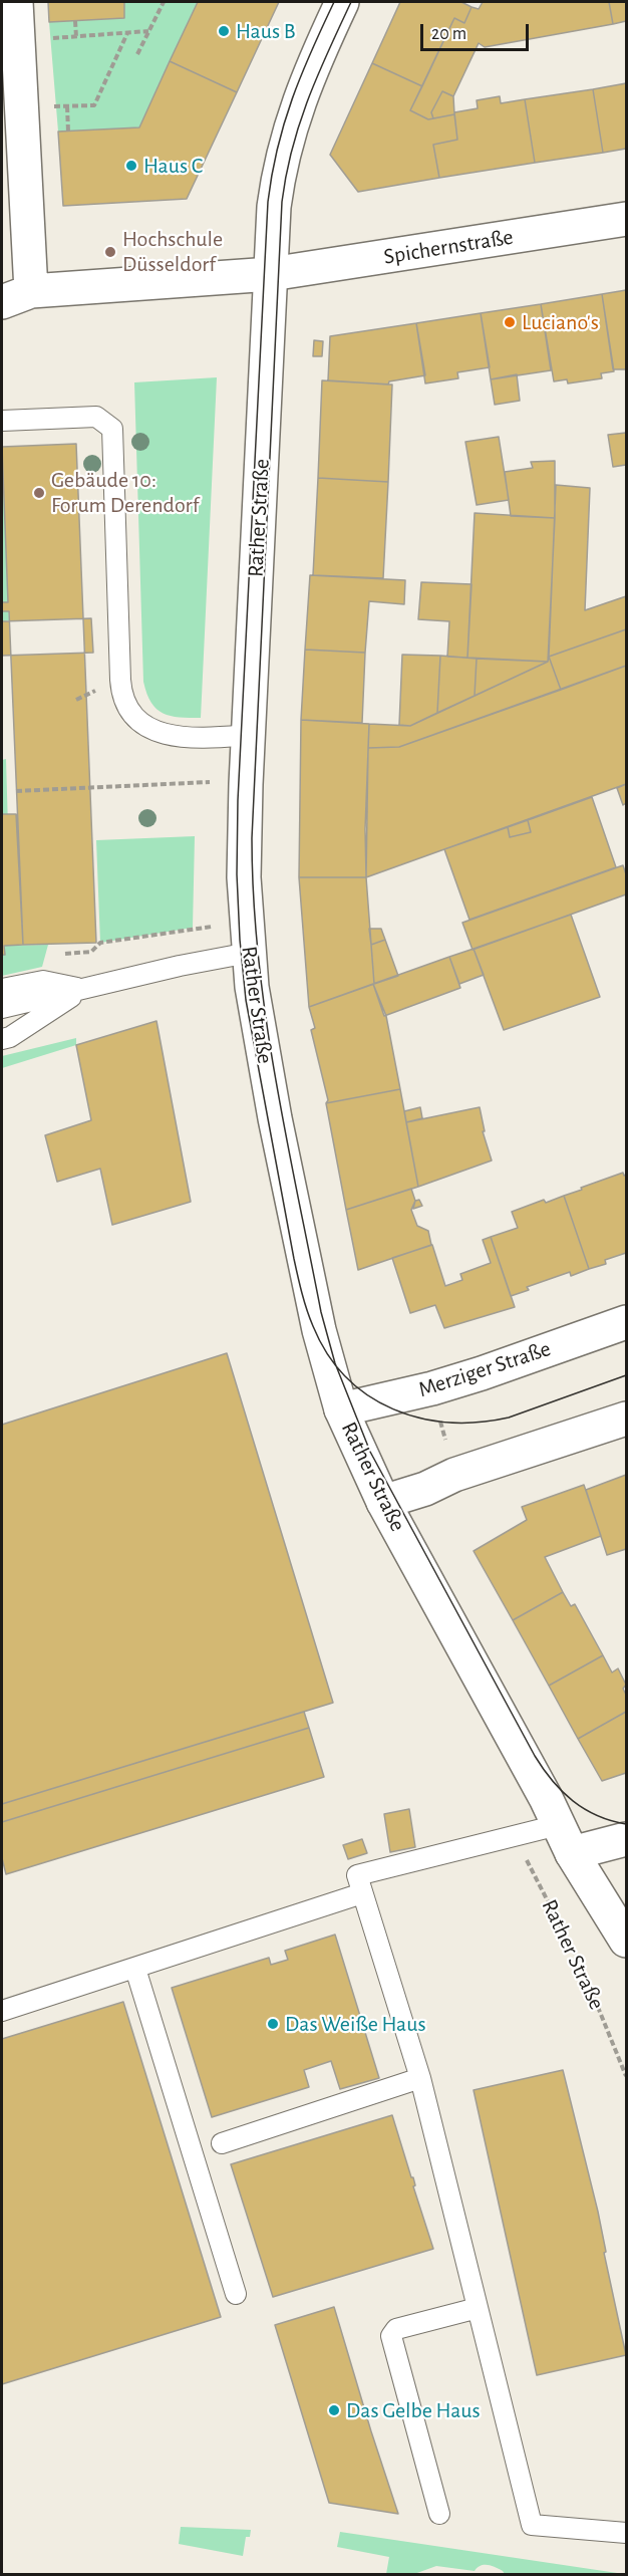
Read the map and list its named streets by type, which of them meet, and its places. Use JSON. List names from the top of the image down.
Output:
{
  "streets": {
    "street": ["Spichernstraße", "Rather Straße", "Merziger Straße"]
  },
  "crossings": [
    ["Spichernstraße", "Rather Straße"],
    ["Rather Straße", "Merziger Straße"]
  ],
  "places": [
    "Haus B",
    "Haus C",
    "Hochschule Düsseldorf",
    "Luciano's",
    "Gebäude 10: Forum Derendorf",
    "Das Weiße Haus",
    "Das Gelbe Haus"
  ],
  "scale_bar": "20 m"
}
